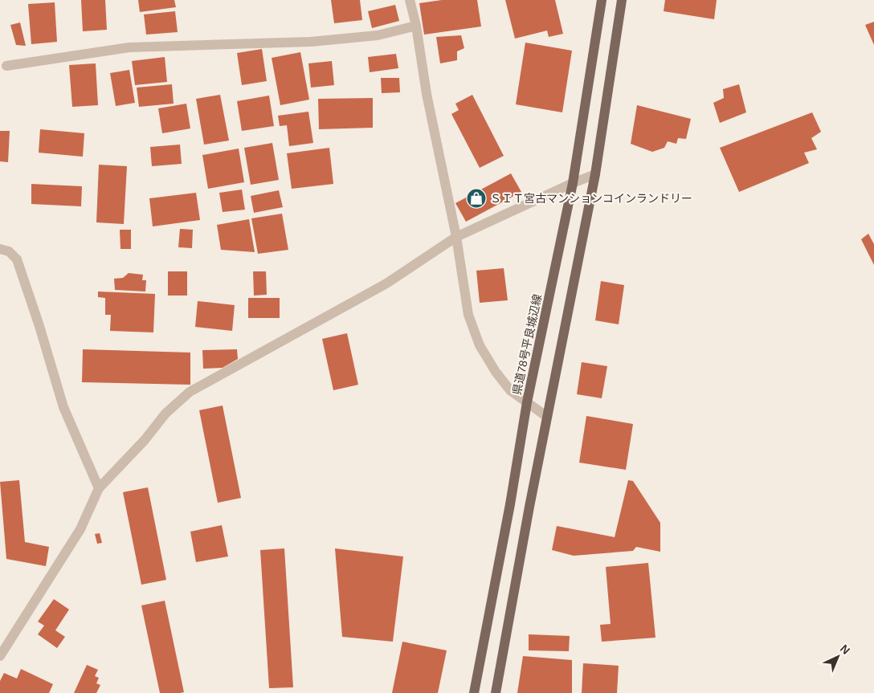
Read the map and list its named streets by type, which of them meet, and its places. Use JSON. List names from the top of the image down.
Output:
{
  "streets": {
    "main road": ["県道78号平良城辺線"]
  },
  "places": {
    "shop": ["ＳＩＴ宮古マンションコインランドリー"]
  },
  "north": "top right"
}
